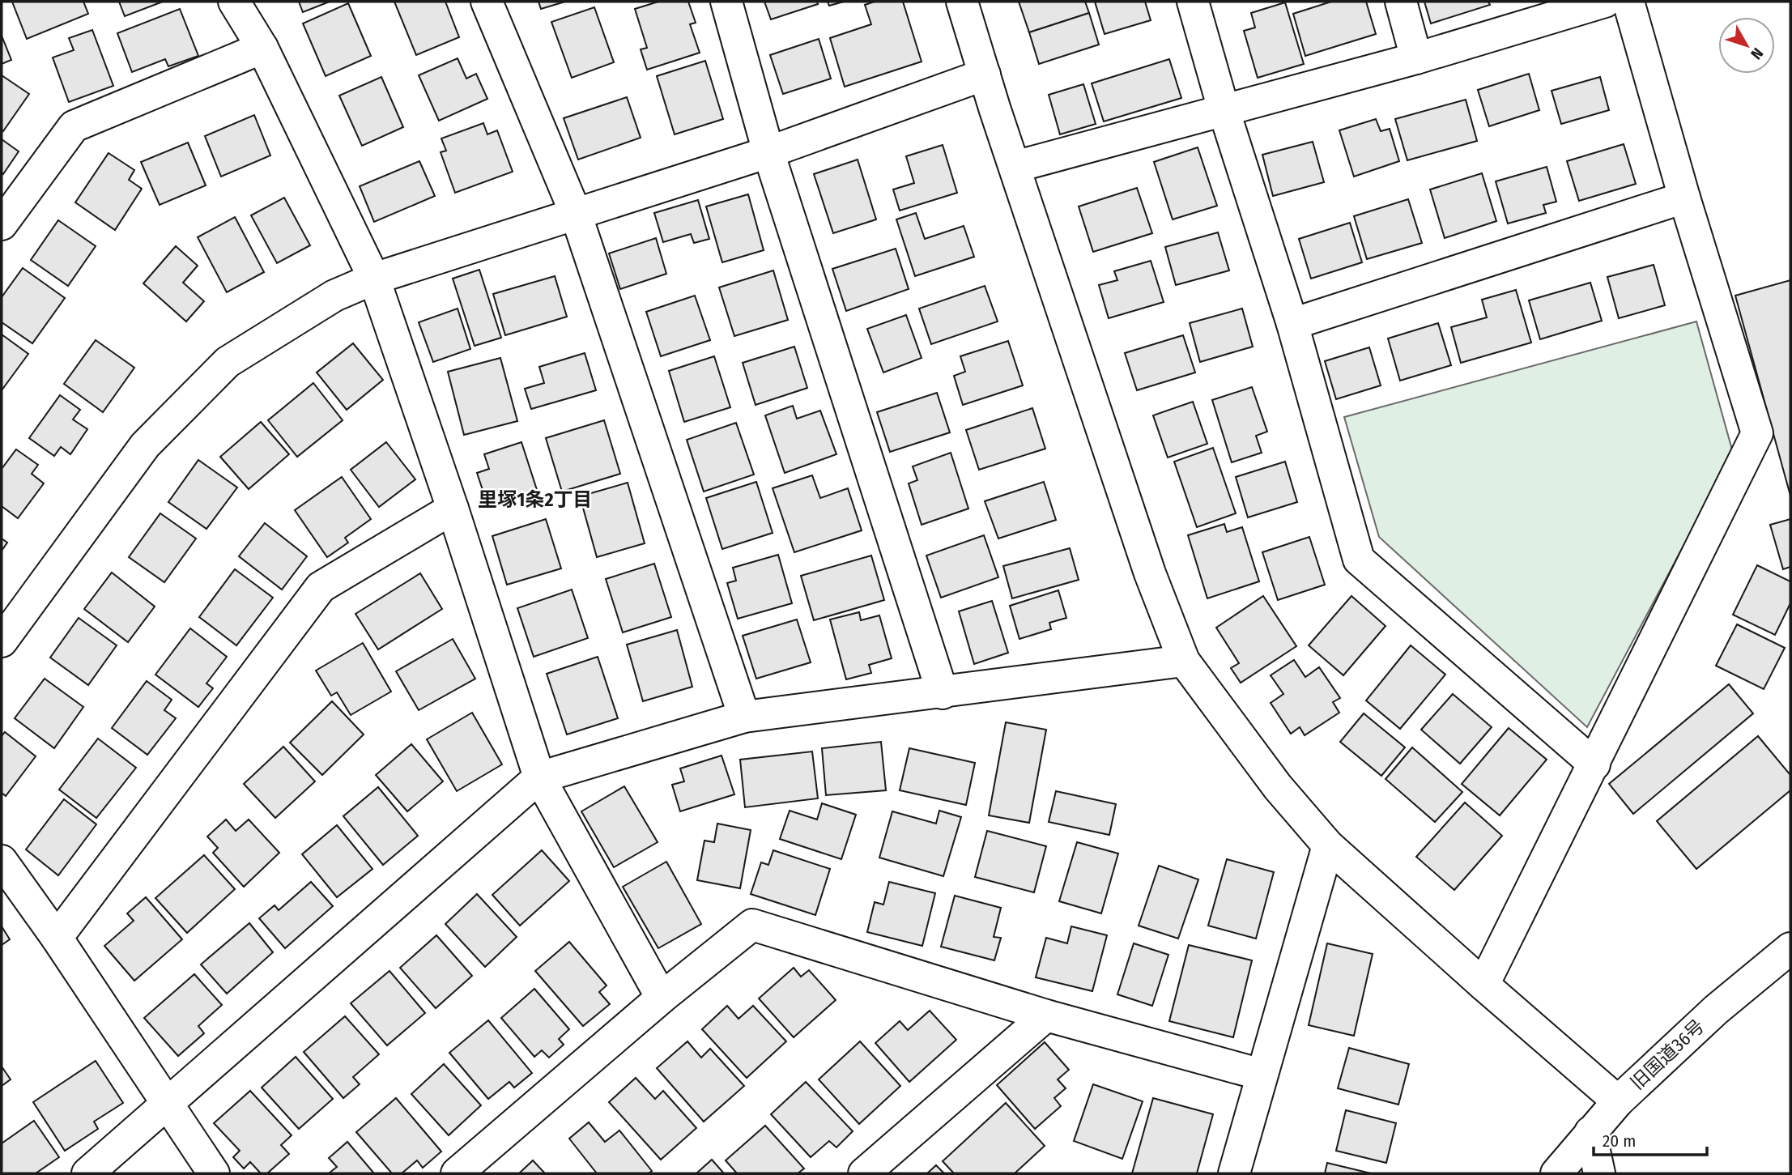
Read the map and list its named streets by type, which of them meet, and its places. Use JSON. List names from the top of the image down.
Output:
{
  "streets": {
    "street": ["旧国道36号"]
  },
  "districts": ["里塚1条2丁目"],
  "scale_bar": "20 m",
  "north": "bottom right"
}
